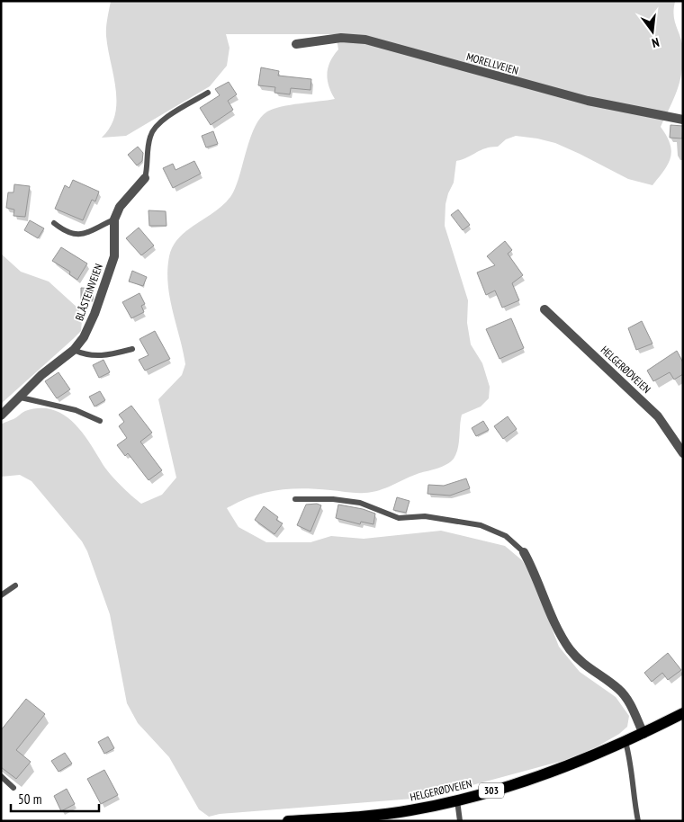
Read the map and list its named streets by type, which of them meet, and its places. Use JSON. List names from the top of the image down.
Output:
{
  "streets": {
    "main road": ["HELGERØDVEIEN", "303"],
    "street": ["MORELLVEIEN", "BLÅSTEINVEIEN"]
  },
  "scale_bar": "50 m",
  "north": "bottom"
}
